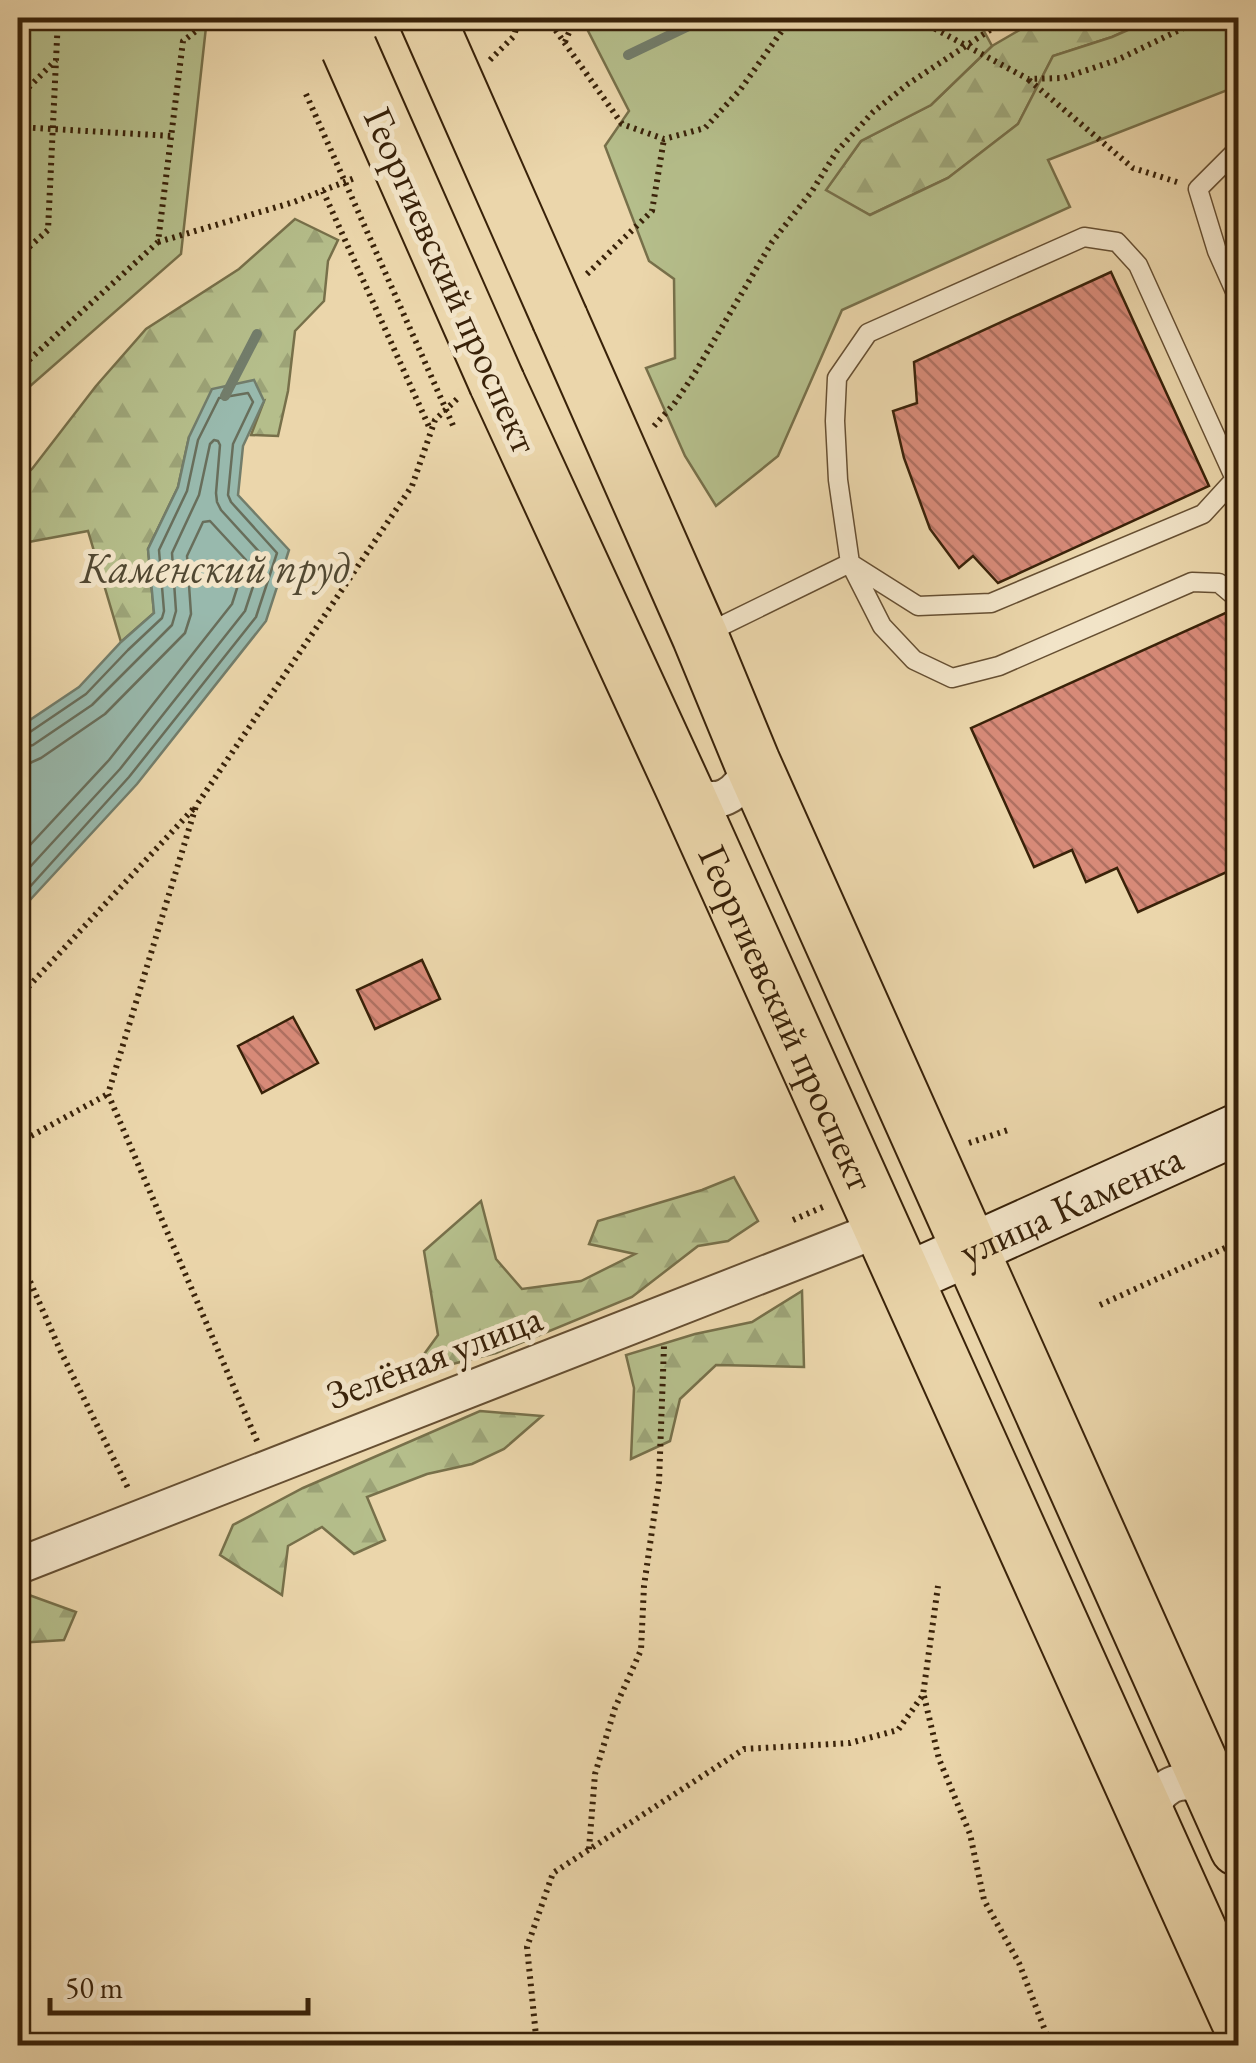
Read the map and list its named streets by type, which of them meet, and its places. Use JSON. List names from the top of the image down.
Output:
{
  "streets": {
    "main road": ["Георгиевский проспект", "улица Каменка"],
    "street": ["Зелёная улица"]
  },
  "crossings": [
    ["Георгиевский проспект", "улица Каменка"],
    ["Георгиевский проспект", "Зелёная улица"]
  ],
  "water": ["Каменский пруд"],
  "scale_bar": "50 m"
}
